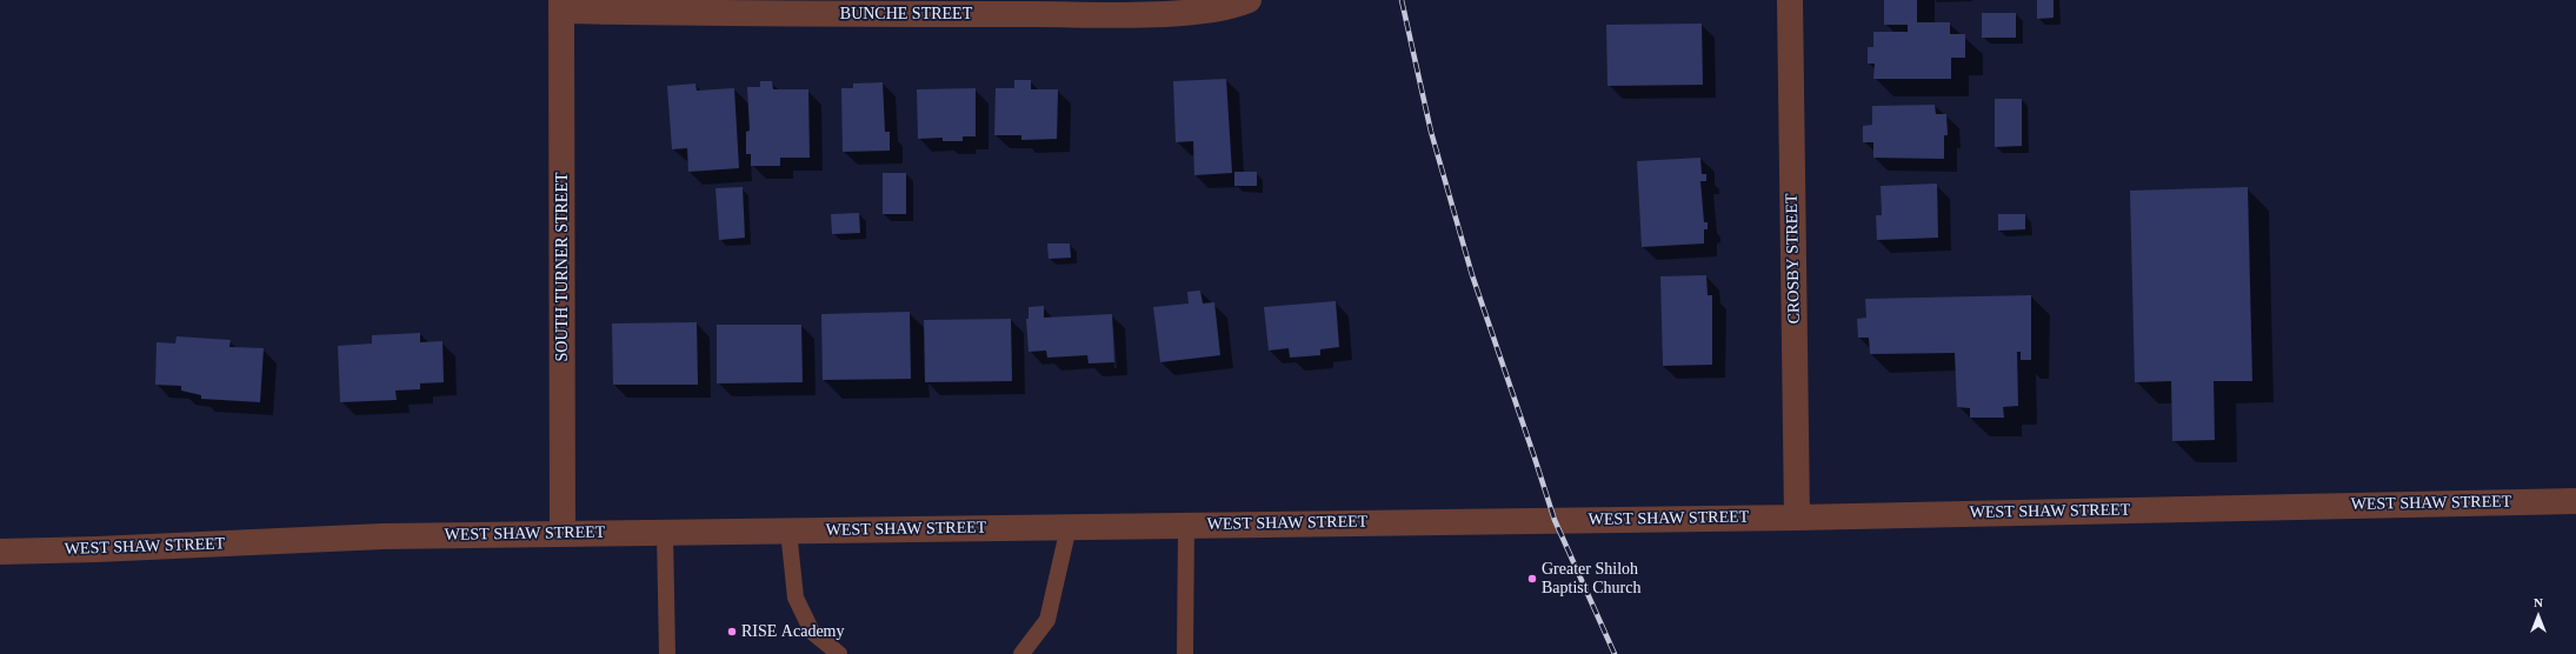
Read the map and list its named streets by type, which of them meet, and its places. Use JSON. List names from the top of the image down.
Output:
{
  "streets": {
    "street": [
      "BUNCHE STREET",
      "CROSBY STREET",
      "SOUTH TURNER STREET",
      "WEST SHAW STREET"
    ]
  },
  "crossings": [
    ["BUNCHE STREET", "SOUTH TURNER STREET"],
    ["CROSBY STREET", "WEST SHAW STREET"],
    ["SOUTH TURNER STREET", "WEST SHAW STREET"]
  ],
  "places": ["Greater Shiloh Baptist Church", "RISE Academy"],
  "north": "top"
}
